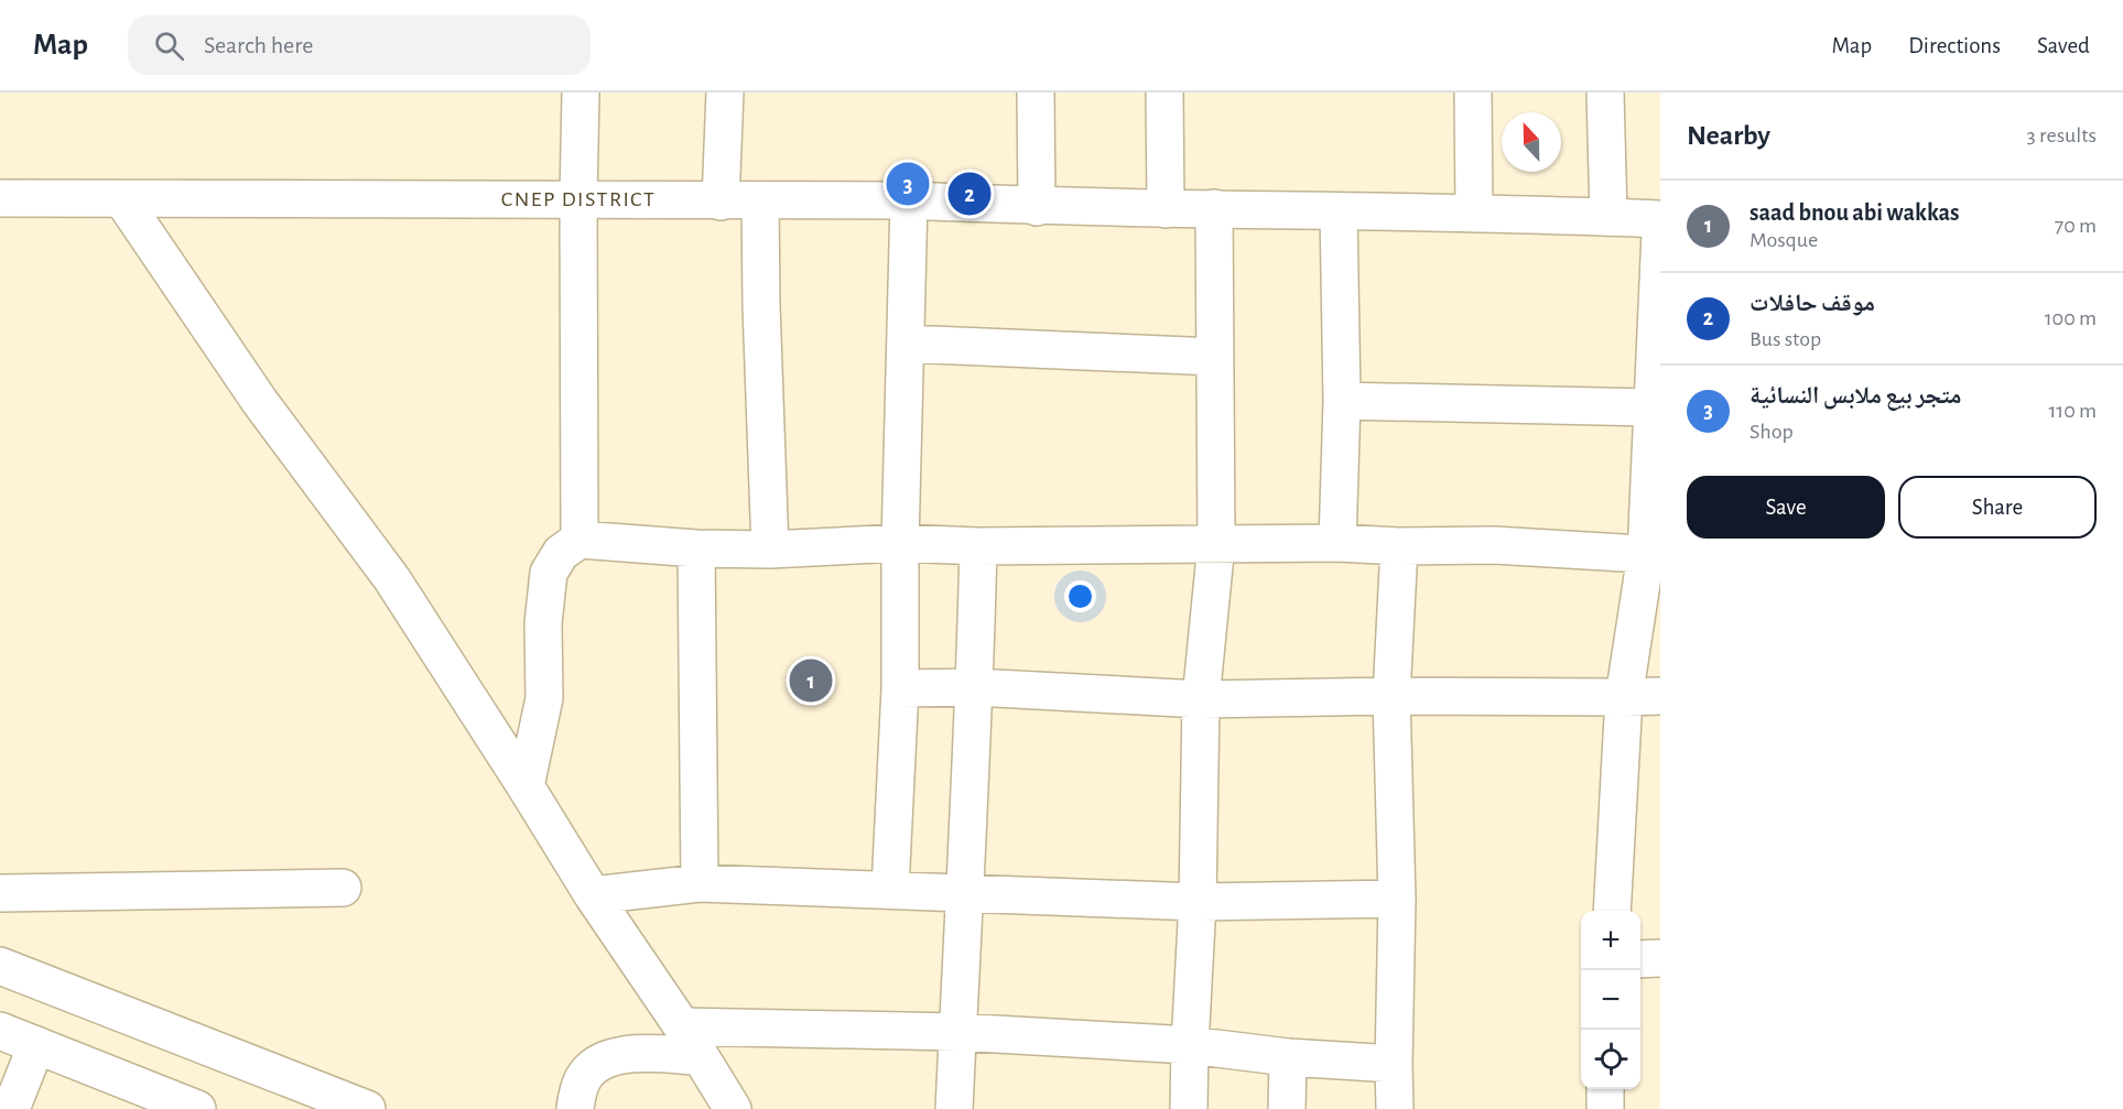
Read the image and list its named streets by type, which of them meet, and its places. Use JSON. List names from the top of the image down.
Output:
{
  "districts": ["CNEP DISTRICT"],
  "north": "top",
  "page": {
    "header": "Map",
    "search": "Search here",
    "nav": ["Map", "Directions", "Saved"],
    "heading": ["Nearby", "3 results"],
    "pins": ["3", "2", "1"],
    "list": [
      {
        "mark": "1",
        "name": "saad bnou abi wakkas",
        "note": "Mosque",
        "value": "70 m"
      },
      {
        "mark": "2",
        "name": "موقف حافلات",
        "note": "Bus stop",
        "value": "100 m"
      },
      {
        "mark": "3",
        "name": "متجر بيع ملابس النسائية",
        "note": "Shop",
        "value": "110 m"
      }
    ],
    "buttons": ["Save", "Share"],
    "map_buttons": ["+", "−"]
  }
}
